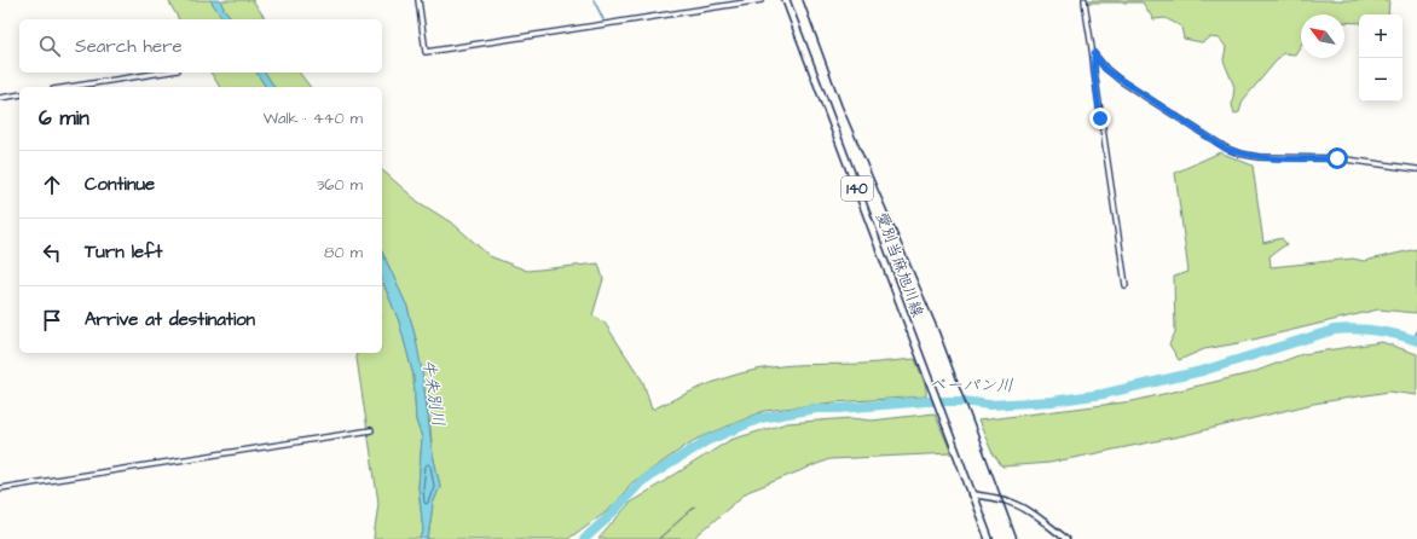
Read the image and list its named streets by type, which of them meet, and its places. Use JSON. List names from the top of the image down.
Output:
{
  "streets": {
    "main road": ["140", "愛別当麻旭川線"]
  },
  "water": ["ペーパン川", "牛朱別川"],
  "north": "top left",
  "page": {
    "map_buttons": ["+", "−"],
    "search": "Search here",
    "heading": ["6 min", "Walk · 440 m"],
    "list": [
      ["Continue", "360 m"],
      ["Turn left", "80 m"],
      "Arrive at destination"
    ]
  }
}
